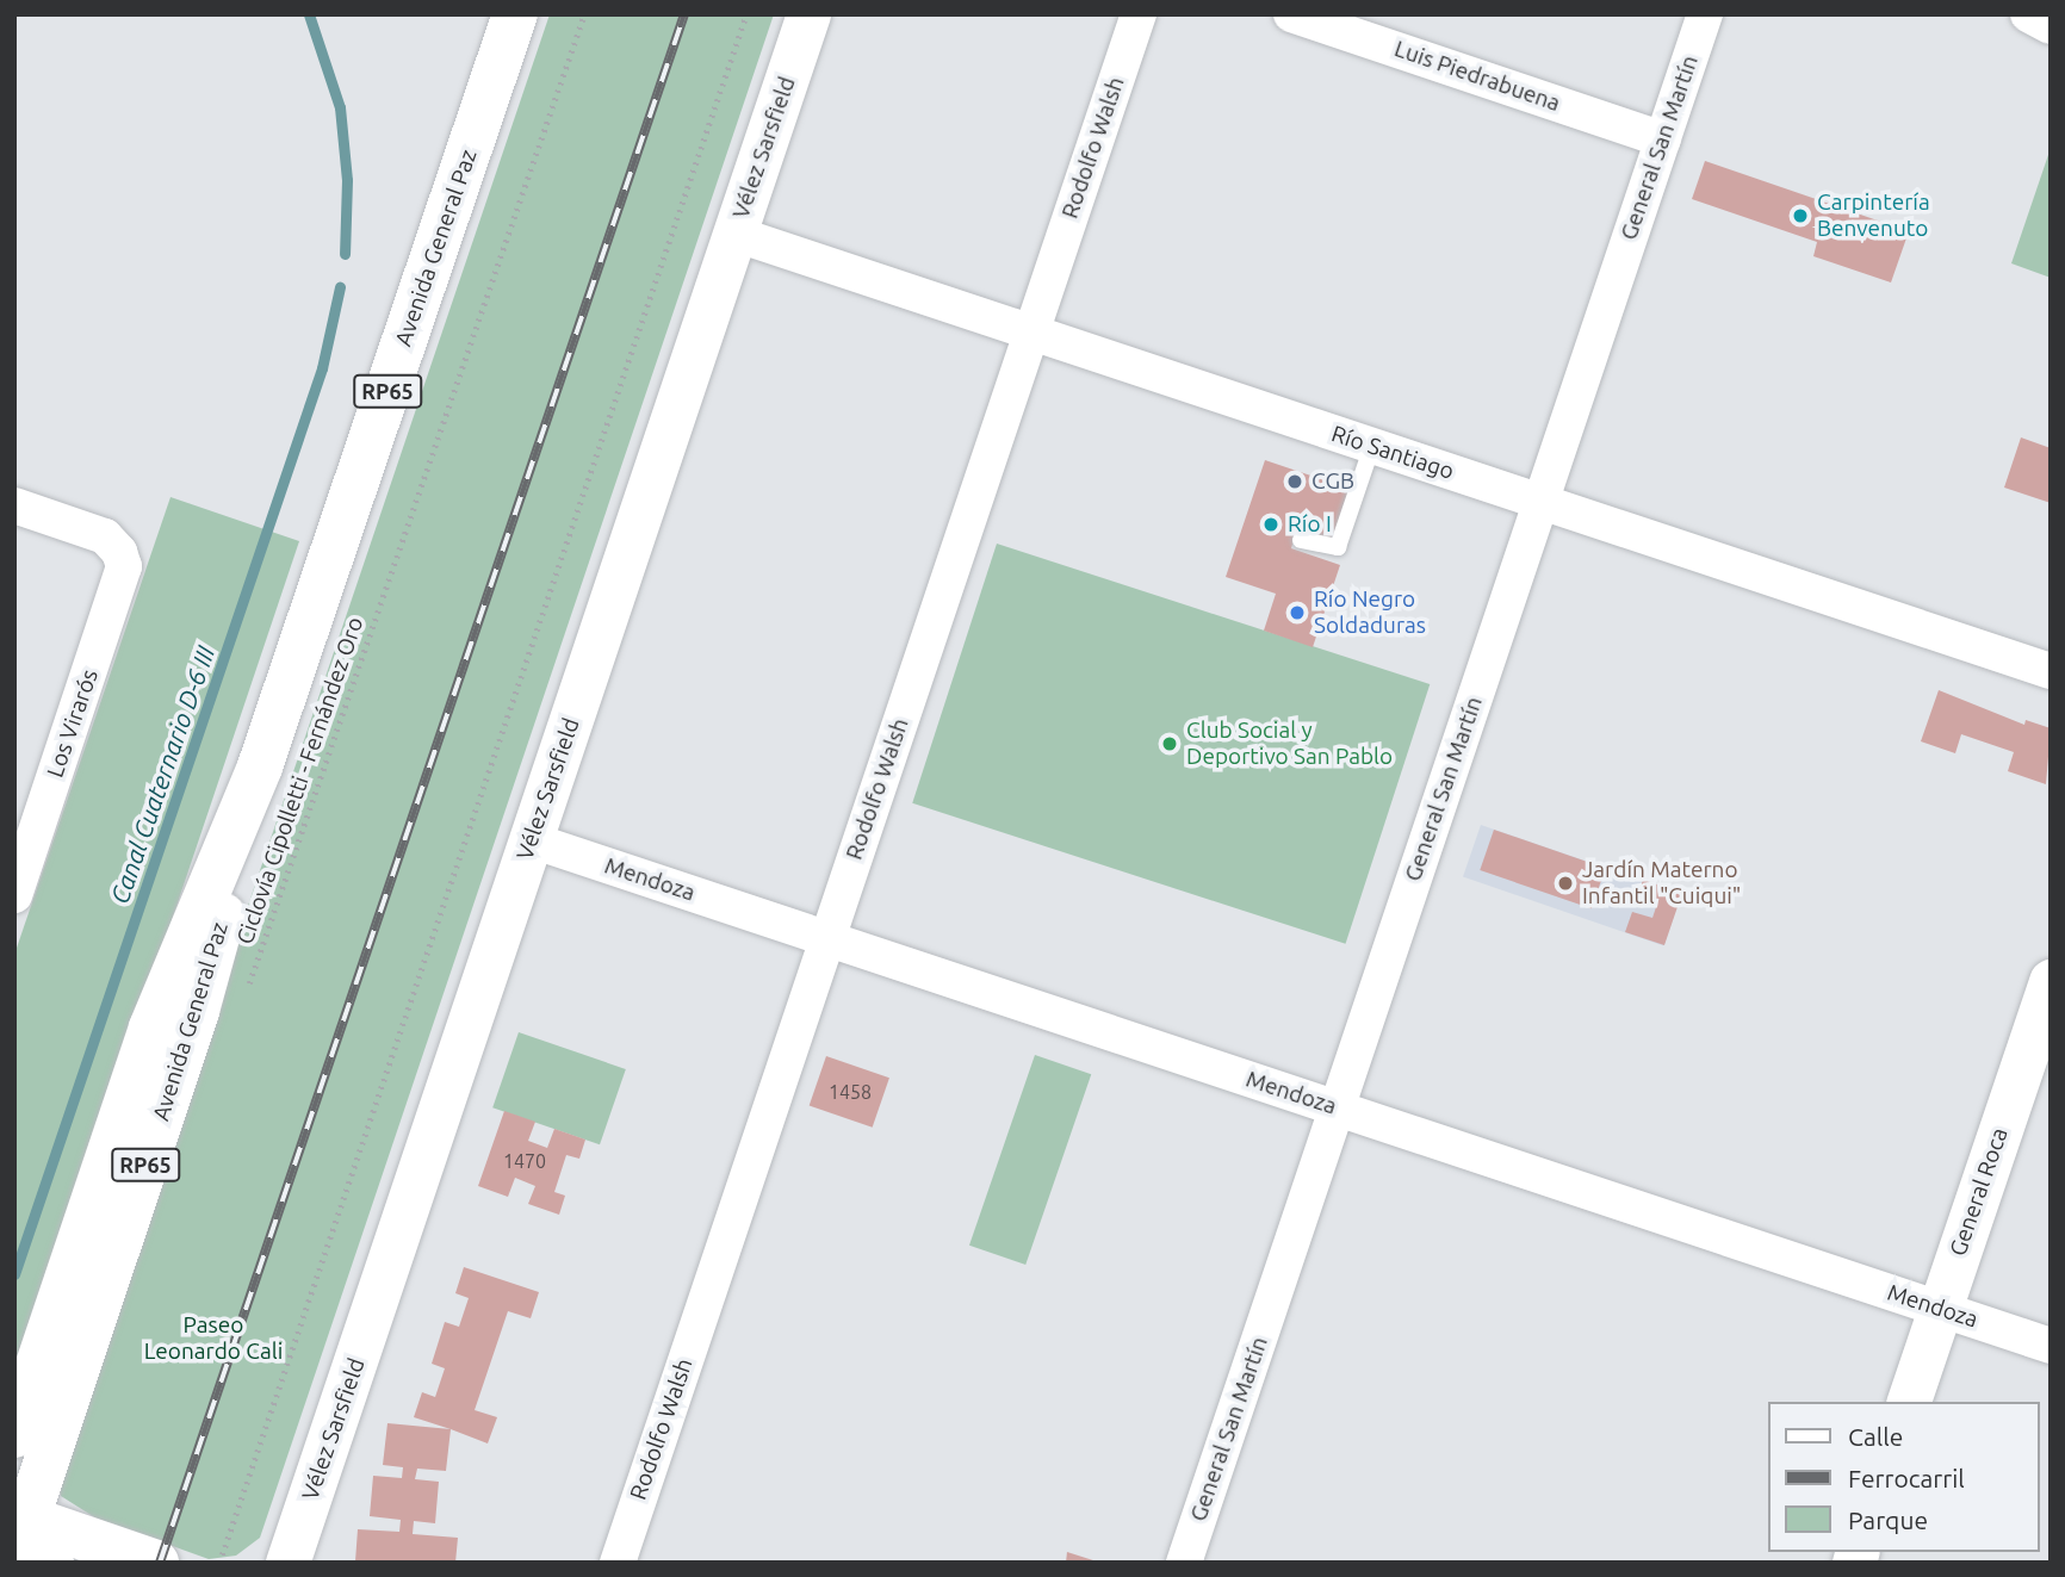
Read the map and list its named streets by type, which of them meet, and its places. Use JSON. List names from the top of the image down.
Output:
{
  "streets": {
    "main road": ["Avenida General Paz", "RP65"],
    "street": [
      "Luis Piedrabuena",
      "Vélez Sarsfield",
      "Rodolfo Walsh",
      "General San Martín",
      "Río Santiago",
      "Los Virarós",
      "Mendoza",
      "General Roca"
    ],
    "path": ["Ciclovía Cipolletti - Fernández Oro"]
  },
  "crossings": [
    ["Luis Piedrabuena", "General San Martín"],
    ["Vélez Sarsfield", "Río Santiago"],
    ["Vélez Sarsfield", "Mendoza"],
    ["Rodolfo Walsh", "Río Santiago"],
    ["Rodolfo Walsh", "Mendoza"],
    ["General San Martín", "Río Santiago"],
    ["General San Martín", "Mendoza"],
    ["Mendoza", "General Roca"]
  ],
  "water": ["Canal Cuaternario D-6 III"],
  "parks": ["Paseo Leonardo Cali"],
  "places": [
    "Carpintería Benvenuto",
    "CGB",
    "Río I",
    "Río Negro Soldaduras",
    "Club Social y Deportivo San Pablo",
    "Jardín Materno Infantil \"Cuiqui\""
  ],
  "house_numbers": ["1458", "1470"],
  "legend": ["Calle", "Ferrocarril", "Parque"]
}
